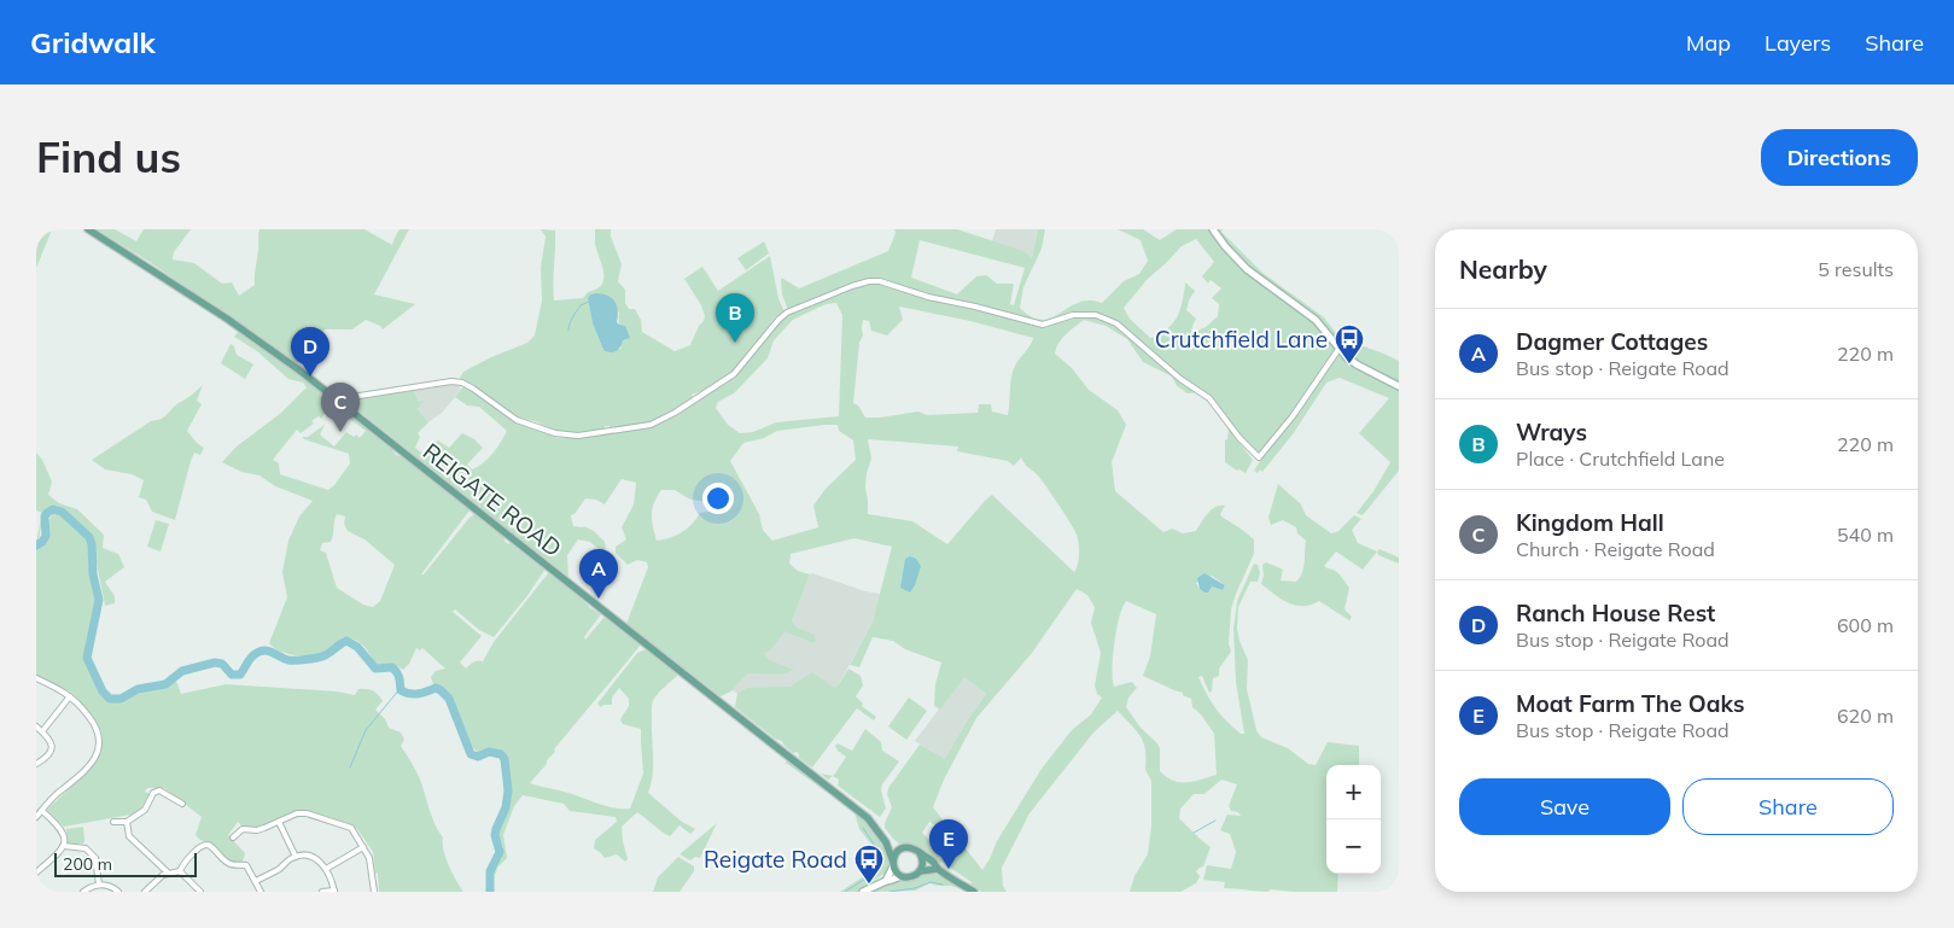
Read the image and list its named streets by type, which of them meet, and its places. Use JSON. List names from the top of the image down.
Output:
{
  "streets": {
    "main road": ["REIGATE ROAD"]
  },
  "places": {
    "bus stop": ["Crutchfield Lane", "Reigate Road"]
  },
  "scale_bar": "200 m",
  "page": {
    "header": "Gridwalk",
    "nav": ["Map", "Layers", "Share"],
    "buttons": [
      "Directions",
      ["Save", "Share"]
    ],
    "title": "Find us",
    "heading": ["Nearby", "5 results"],
    "pins": [
      "B",
      "D",
      "C",
      "A",
      "E"
    ],
    "list": [
      {
        "mark": "A",
        "name": "Dagmer Cottages",
        "note": "Bus stop · Reigate Road",
        "value": "220 m"
      },
      {
        "mark": "B",
        "name": "Wrays",
        "note": "Place · Crutchfield Lane",
        "value": "220 m"
      },
      {
        "mark": "C",
        "name": "Kingdom Hall",
        "note": "Church · Reigate Road",
        "value": "540 m"
      },
      {
        "mark": "D",
        "name": "Ranch House Rest",
        "note": "Bus stop · Reigate Road",
        "value": "600 m"
      },
      {
        "mark": "E",
        "name": "Moat Farm The Oaks",
        "note": "Bus stop · Reigate Road",
        "value": "620 m"
      }
    ],
    "map_buttons": ["+", "−"],
    "scale": "200 m"
  }
}
